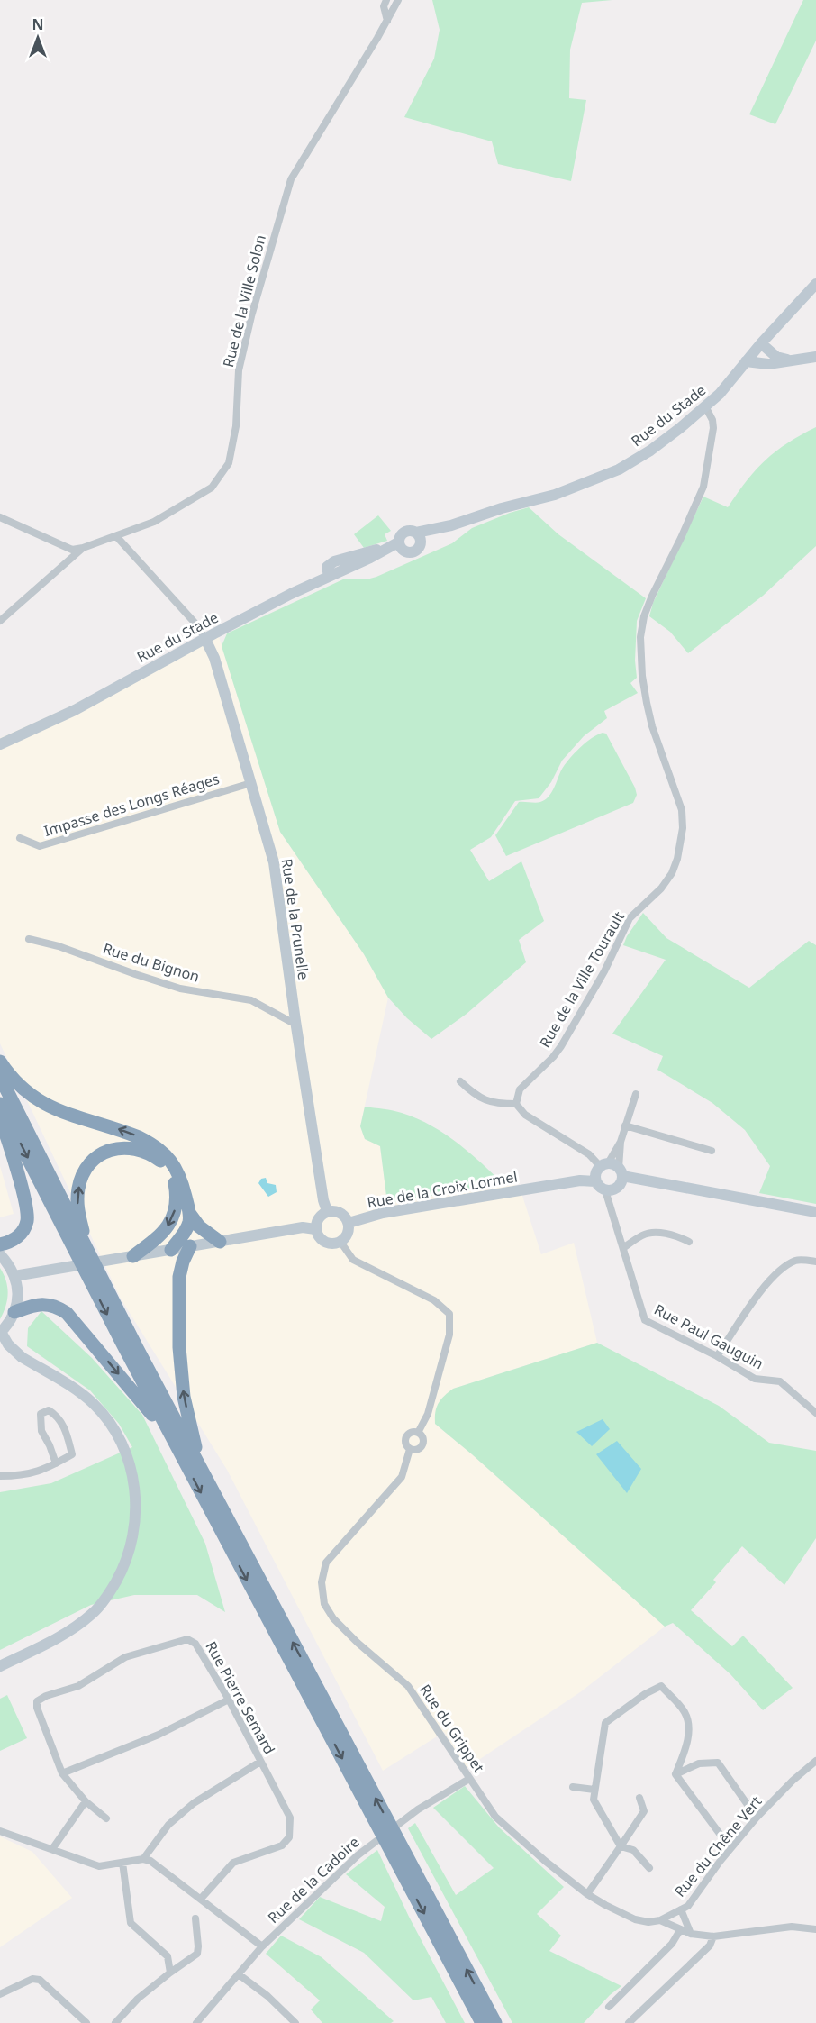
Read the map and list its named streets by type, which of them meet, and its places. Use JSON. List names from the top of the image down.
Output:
{
  "streets": {
    "street": [
      "Rue de la Ville Solon",
      "Rue du Stade",
      "Impasse des Longs Réages",
      "Rue de la Prunelle",
      "Rue du Bignon",
      "Rue de la Ville Tourault",
      "Rue de la Croix Lormel",
      "Rue Paul Gauguin",
      "Rue Pierre Semard",
      "Rue du Grippet",
      "Rue du Chêne Vert",
      "Rue de la Cadoire"
    ]
  },
  "crossings": [
    ["Rue du Stade", "Rue de la Prunelle"],
    ["Rue du Stade", "Rue de la Ville Tourault"],
    ["Impasse des Longs Réages", "Rue de la Prunelle"],
    ["Rue de la Prunelle", "Rue du Bignon"],
    ["Rue de la Prunelle", "Rue de la Croix Lormel"],
    ["Rue de la Croix Lormel", "Rue Paul Gauguin"],
    ["Rue du Grippet", "Rue du Chêne Vert"],
    ["Rue du Grippet", "Rue de la Cadoire"]
  ],
  "north": "top"
}
